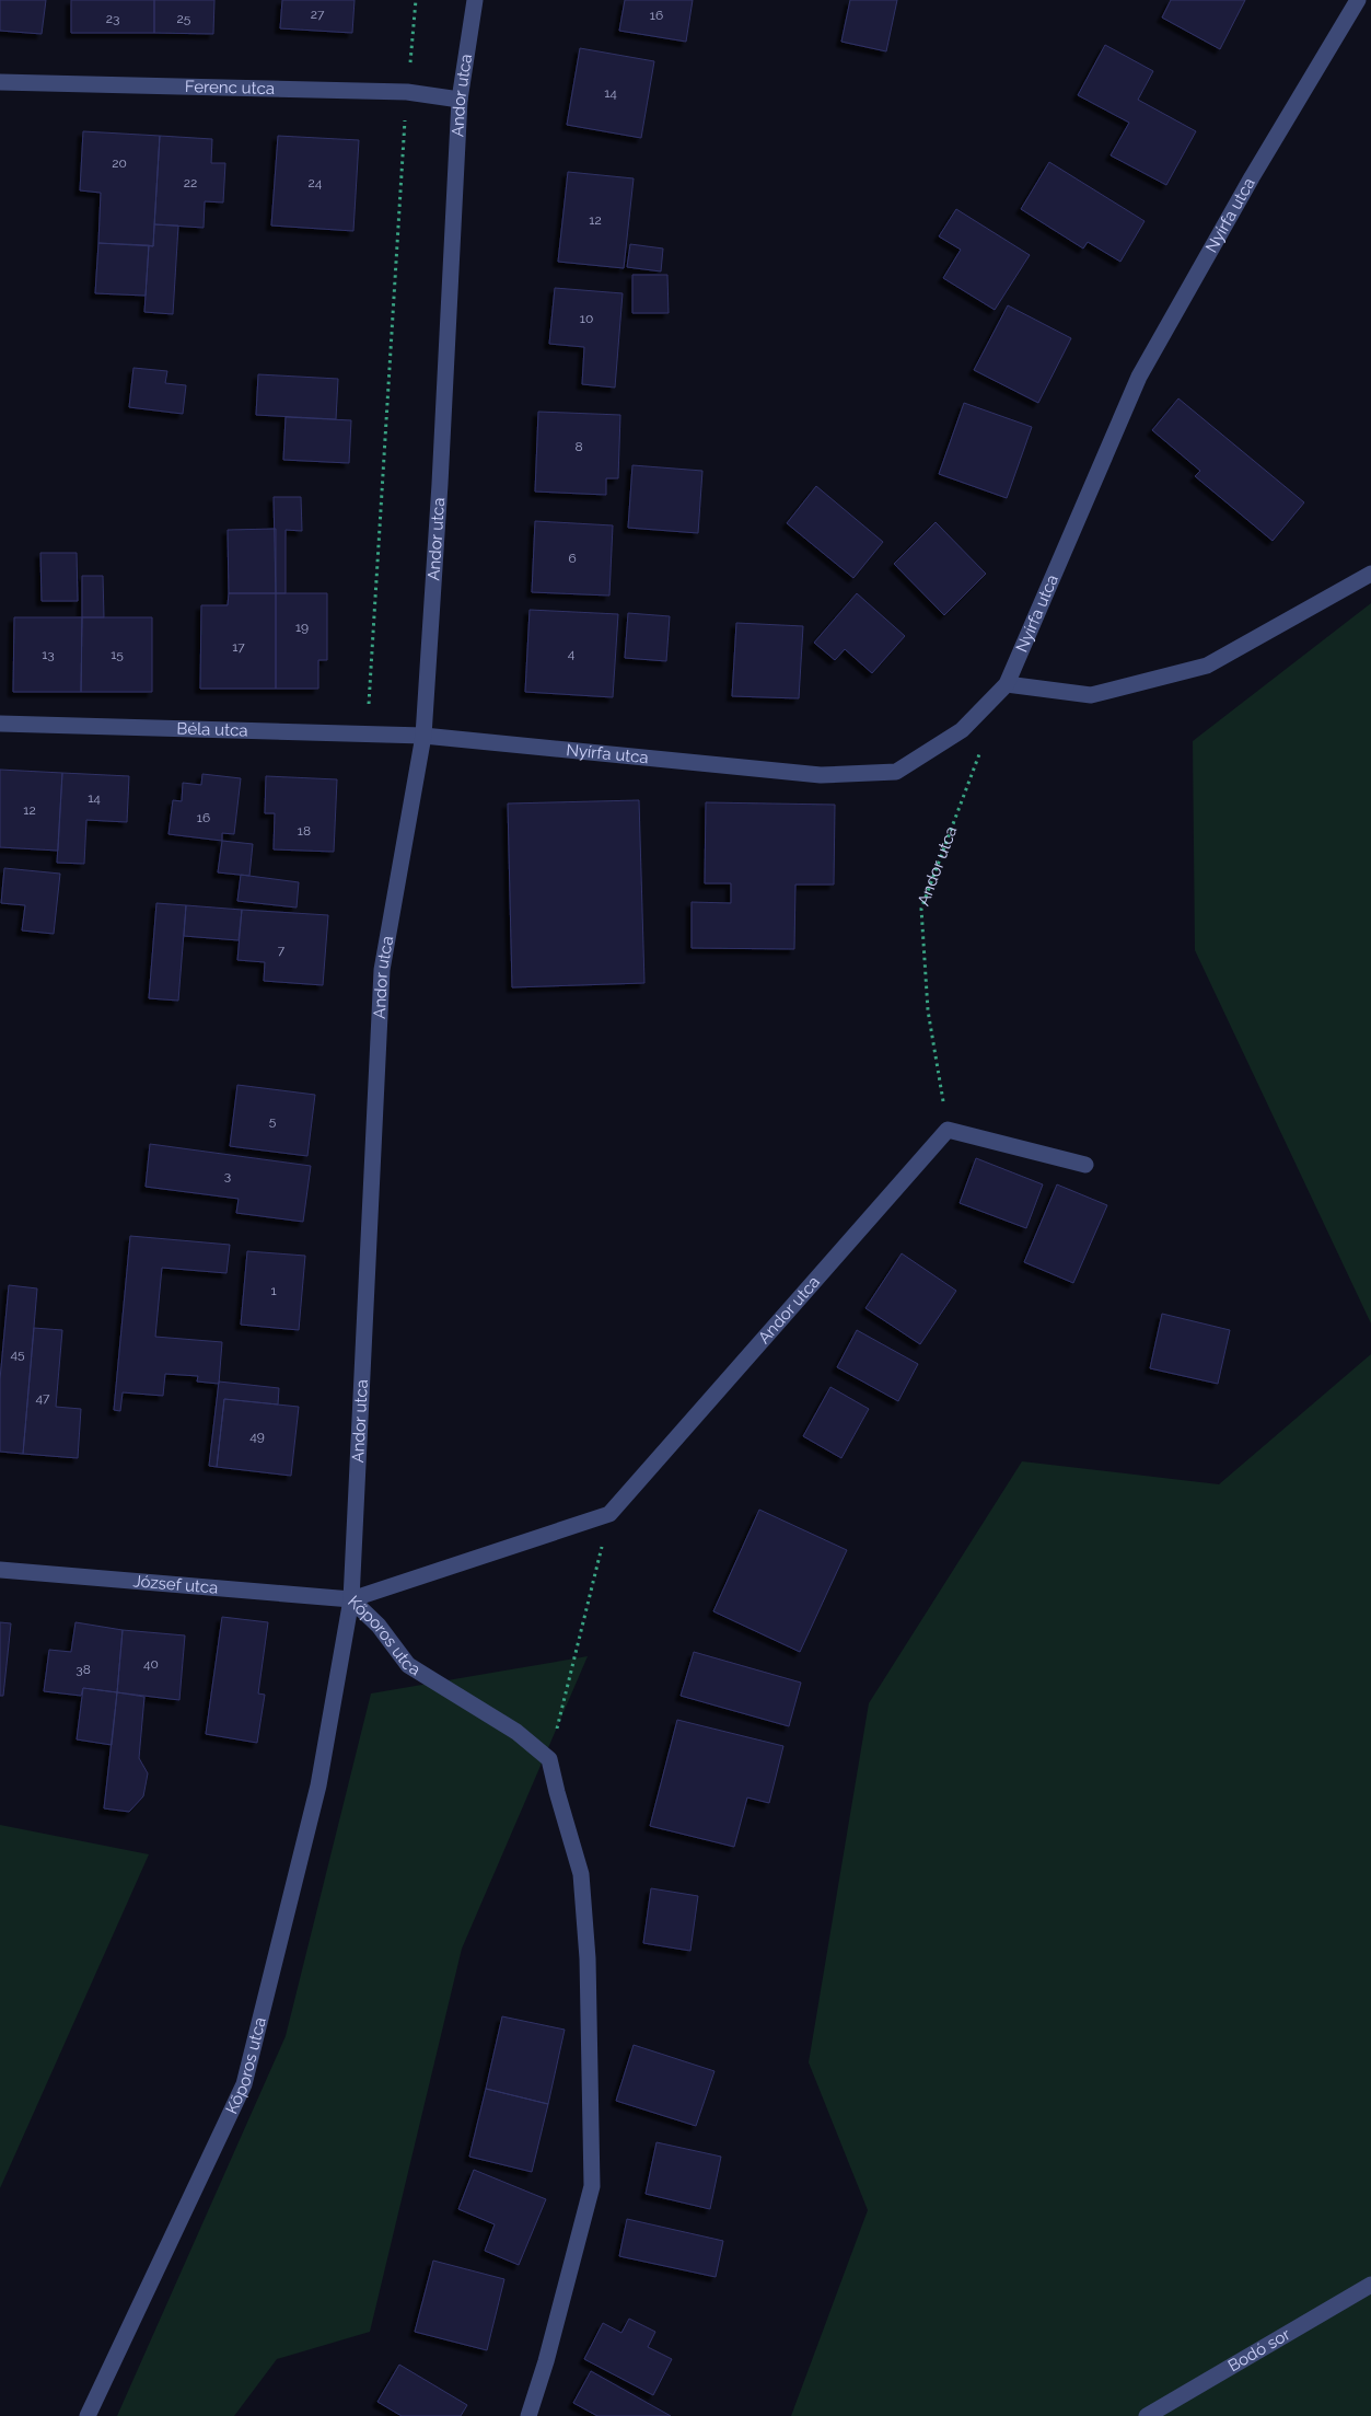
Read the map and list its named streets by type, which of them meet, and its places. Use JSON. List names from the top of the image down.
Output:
{
  "streets": {
    "street": [
      "Ferenc utca",
      "Andor utca",
      "Nyírfa utca",
      "Béla utca",
      "József utca",
      "Kőporos utca",
      "Bodó sor"
    ]
  },
  "crossings": [
    ["Ferenc utca", "Andor utca"],
    ["Andor utca", "Nyírfa utca"],
    ["Andor utca", "Béla utca"],
    ["Andor utca", "József utca"],
    ["Andor utca", "Kőporos utca"],
    ["Nyírfa utca", "Béla utca"],
    ["József utca", "Kőporos utca"]
  ],
  "house_numbers": [
    "27",
    "16",
    "23",
    "25",
    "14",
    "20",
    "22",
    "24",
    "12",
    "10",
    "8",
    "6",
    "19",
    "17",
    "4",
    "13",
    "15",
    "14",
    "12",
    "16",
    "18",
    "7",
    "5",
    "3",
    "1",
    "45",
    "47",
    "49",
    "40",
    "38"
  ]
}
